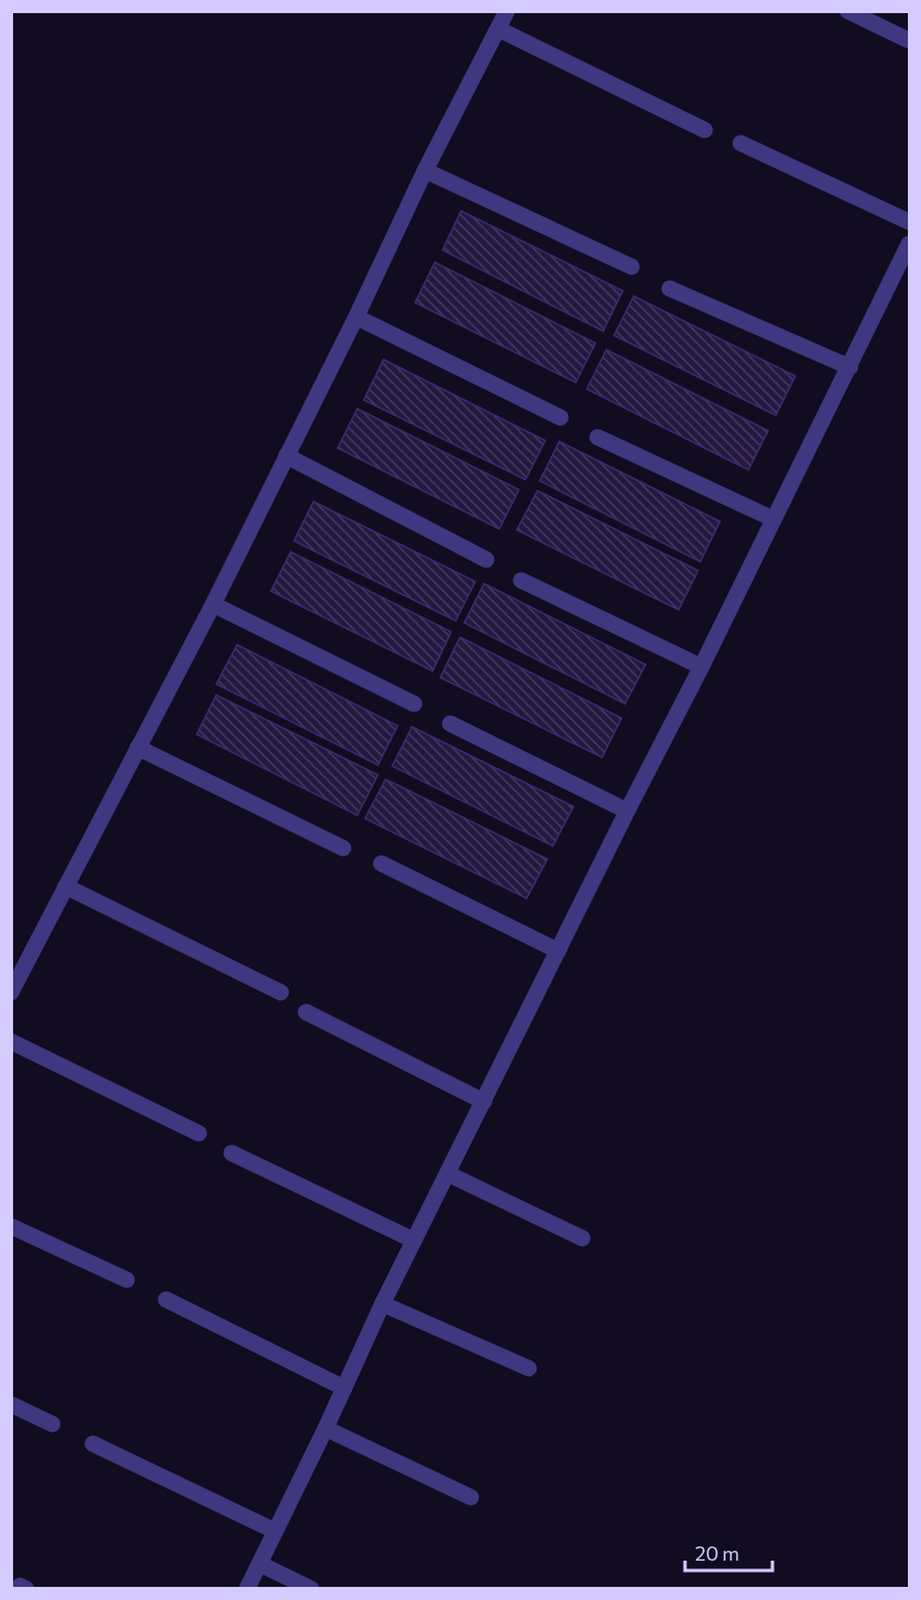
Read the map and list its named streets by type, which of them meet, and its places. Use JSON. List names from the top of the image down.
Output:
{
  "scale_bar": "20 m"
}
